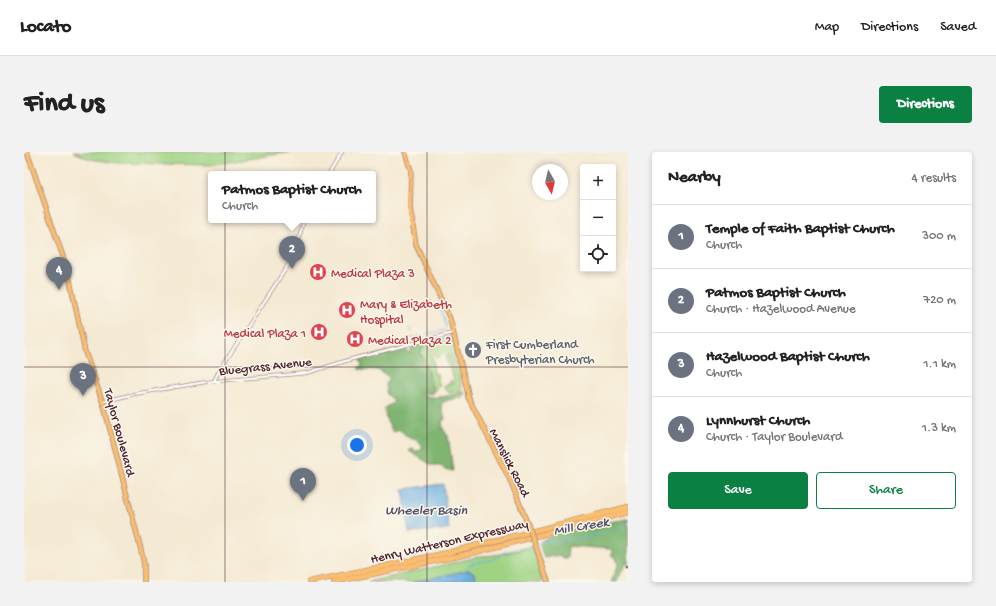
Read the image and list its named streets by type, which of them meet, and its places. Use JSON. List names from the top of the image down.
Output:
{
  "streets": {
    "highway": ["Henry Watterson Expressway"],
    "main road": ["Taylor Boulevard", "Manslick Road"],
    "street": ["Bluegrass Avenue"]
  },
  "crossings": [
    ["Bluegrass Avenue", "Taylor Boulevard"],
    ["Bluegrass Avenue", "Manslick Road"]
  ],
  "water": ["Wheeler Basin", "Mill Creek"],
  "places": {
    "hospital": [
      "Medical Plaza 3",
      "Mary & Elizabeth Hospital",
      "Medical Plaza 1",
      "Medical Plaza 2"
    ],
    "church": ["First Cumberland Presbyterian Church"]
  },
  "north": "bottom",
  "page": {
    "header": "Locato",
    "nav": ["Map", "Directions", "Saved"],
    "buttons": [
      "Directions",
      ["Save", "Share"]
    ],
    "title": "Find us",
    "heading": ["Nearby", "4 results"],
    "map_buttons": ["+", "−"],
    "popup": ["Patmos Baptist Church", "Church"],
    "list": [
      {
        "mark": "1",
        "name": "Temple of Faith Baptist Church",
        "note": "Church",
        "value": "300 m"
      },
      {
        "mark": "2",
        "name": "Patmos Baptist Church",
        "note": "Church · Hazelwood Avenue",
        "value": "720 m"
      },
      {
        "mark": "3",
        "name": "Hazelwood Baptist Church",
        "note": "Church",
        "value": "1.1 km"
      },
      {
        "mark": "4",
        "name": "Lynnhurst Church",
        "note": "Church · Taylor Boulevard",
        "value": "1.3 km"
      }
    ],
    "pins": [
      "2",
      "4",
      "3",
      "1"
    ]
  }
}
